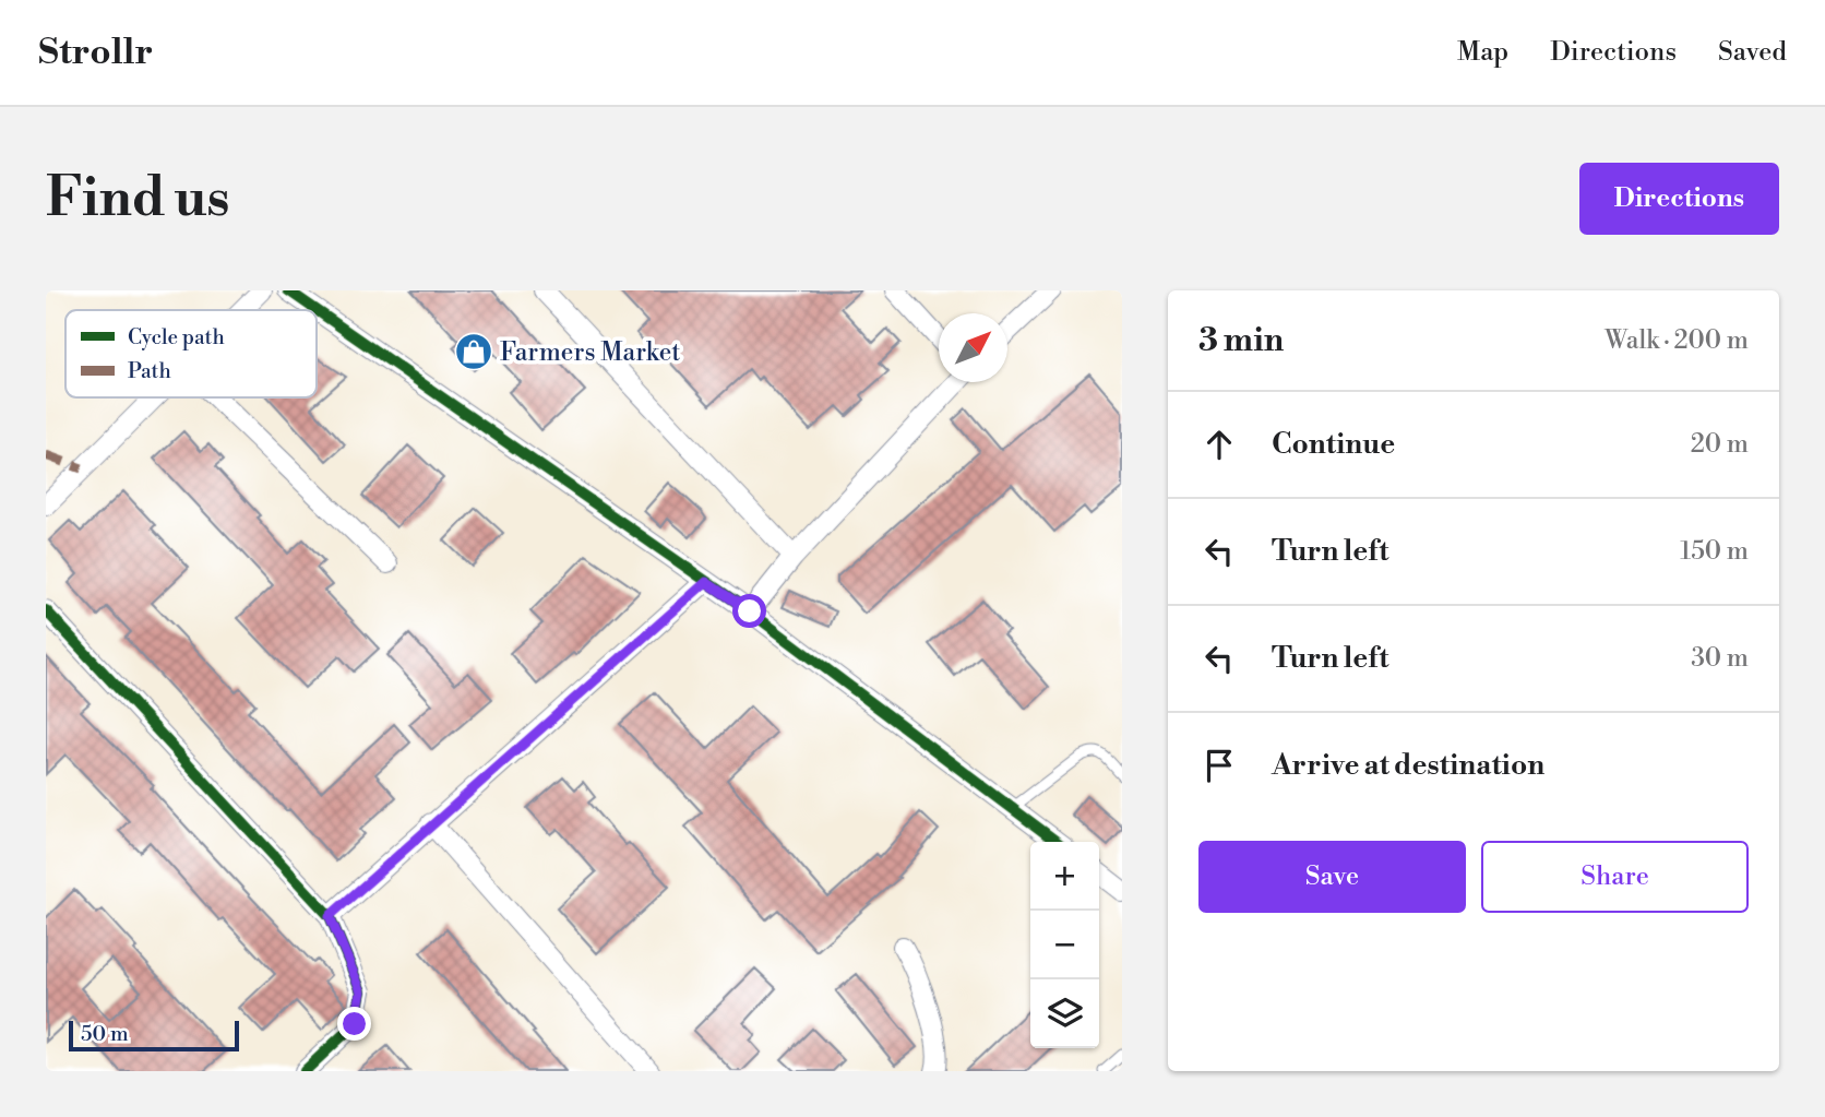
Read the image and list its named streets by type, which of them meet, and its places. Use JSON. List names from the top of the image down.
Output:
{
  "places": {
    "shop": ["Farmers Market"]
  },
  "legend": ["Cycle path", "Path"],
  "scale_bar": "50 m",
  "north": "top right",
  "page": {
    "header": "Strollr",
    "nav": ["Map", "Directions", "Saved"],
    "buttons": [
      "Directions",
      ["Save", "Share"]
    ],
    "title": "Find us",
    "heading": ["3 min", "Walk · 200 m"],
    "list": [
      ["Continue", "20 m"],
      ["Turn left", "150 m"],
      ["Turn left", "30 m"],
      "Arrive at destination"
    ],
    "map_buttons": ["+", "−"],
    "scale": "50 m"
  }
}
